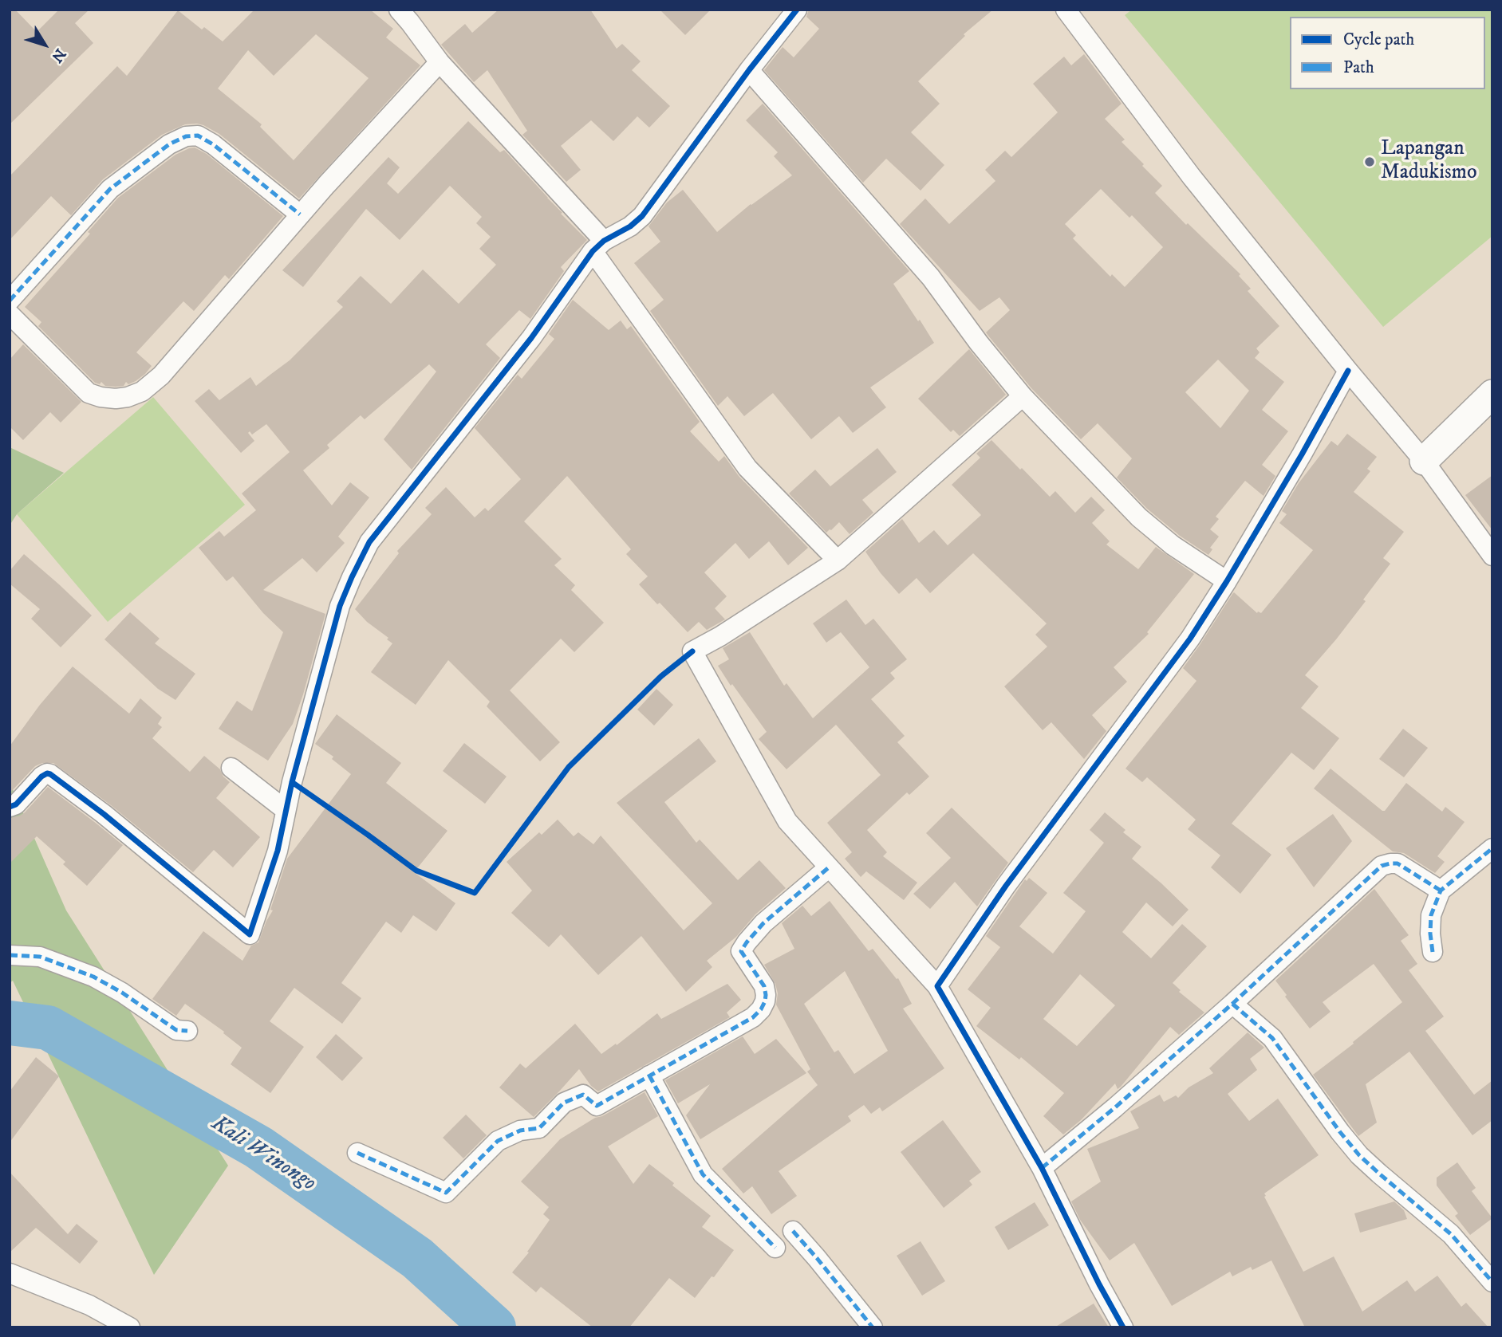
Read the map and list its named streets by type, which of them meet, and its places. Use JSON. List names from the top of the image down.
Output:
{
  "water": ["Kali Winongo"],
  "places": ["Lapangan Madukismo"],
  "legend": ["Cycle path", "Path"],
  "north": "bottom right"
}
